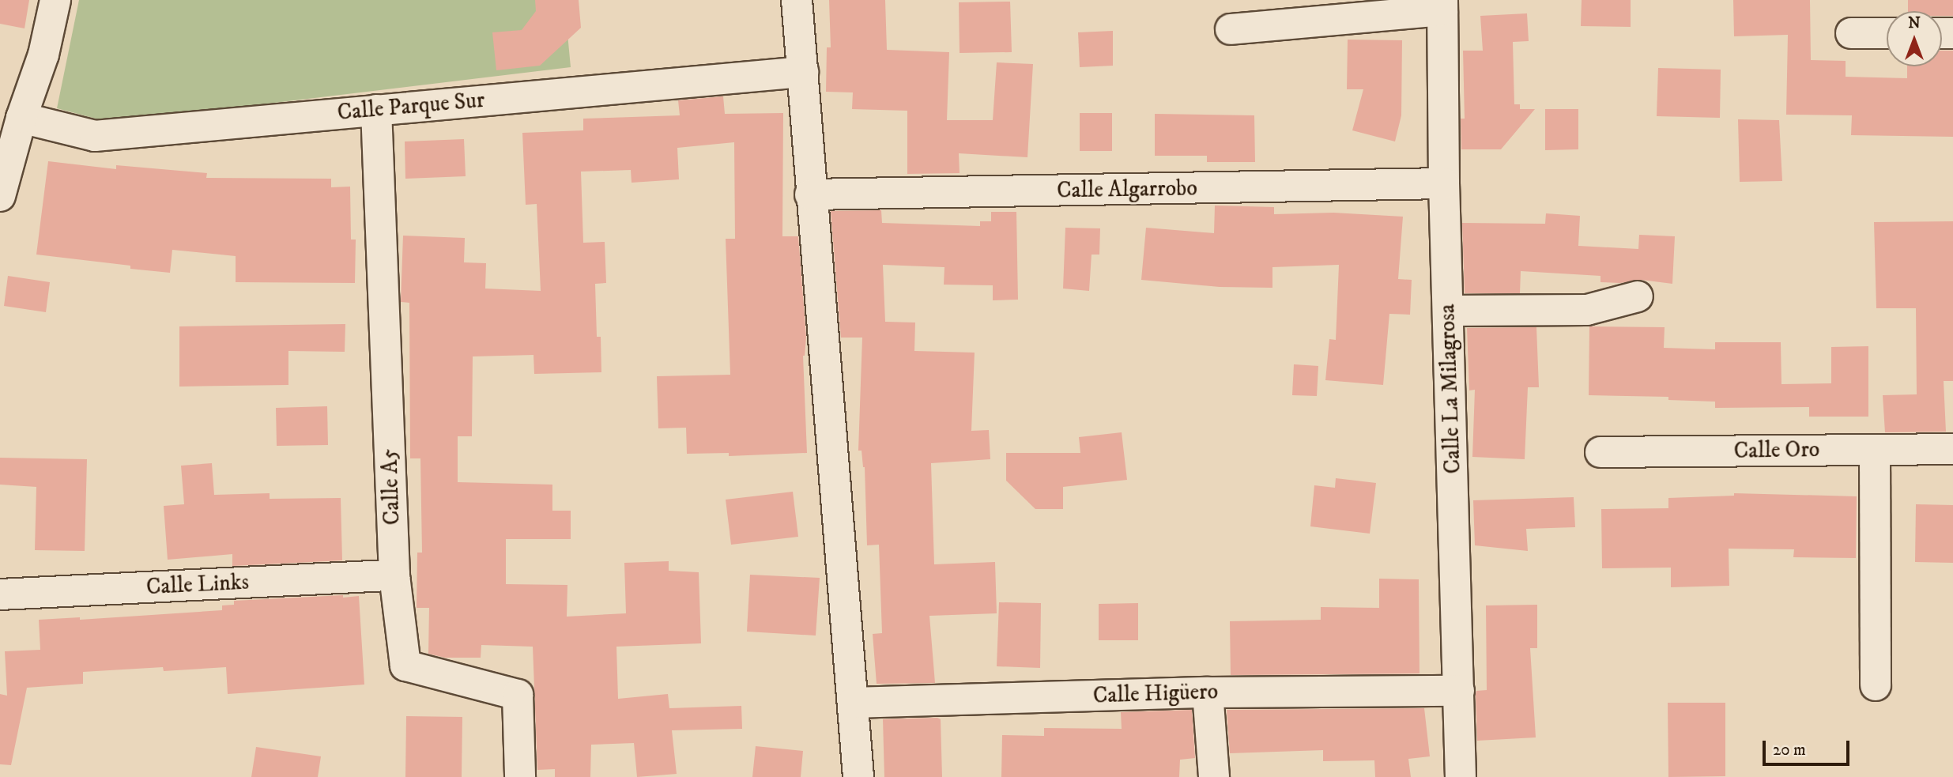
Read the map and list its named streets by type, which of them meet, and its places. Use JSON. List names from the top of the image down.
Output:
{
  "streets": {
    "street": [
      "Calle Parque Sur",
      "Calle Algarrobo",
      "Calle La Milagrosa",
      "Calle Oro",
      "Calle A5",
      "Calle Links",
      "Calle Higüero"
    ]
  },
  "crossings": [
    ["Calle Parque Sur", "Calle A5"],
    ["Calle Algarrobo", "Calle La Milagrosa"],
    ["Calle La Milagrosa", "Calle Higüero"],
    ["Calle A5", "Calle Links"]
  ],
  "scale_bar": "20 m",
  "north": "top"
}
